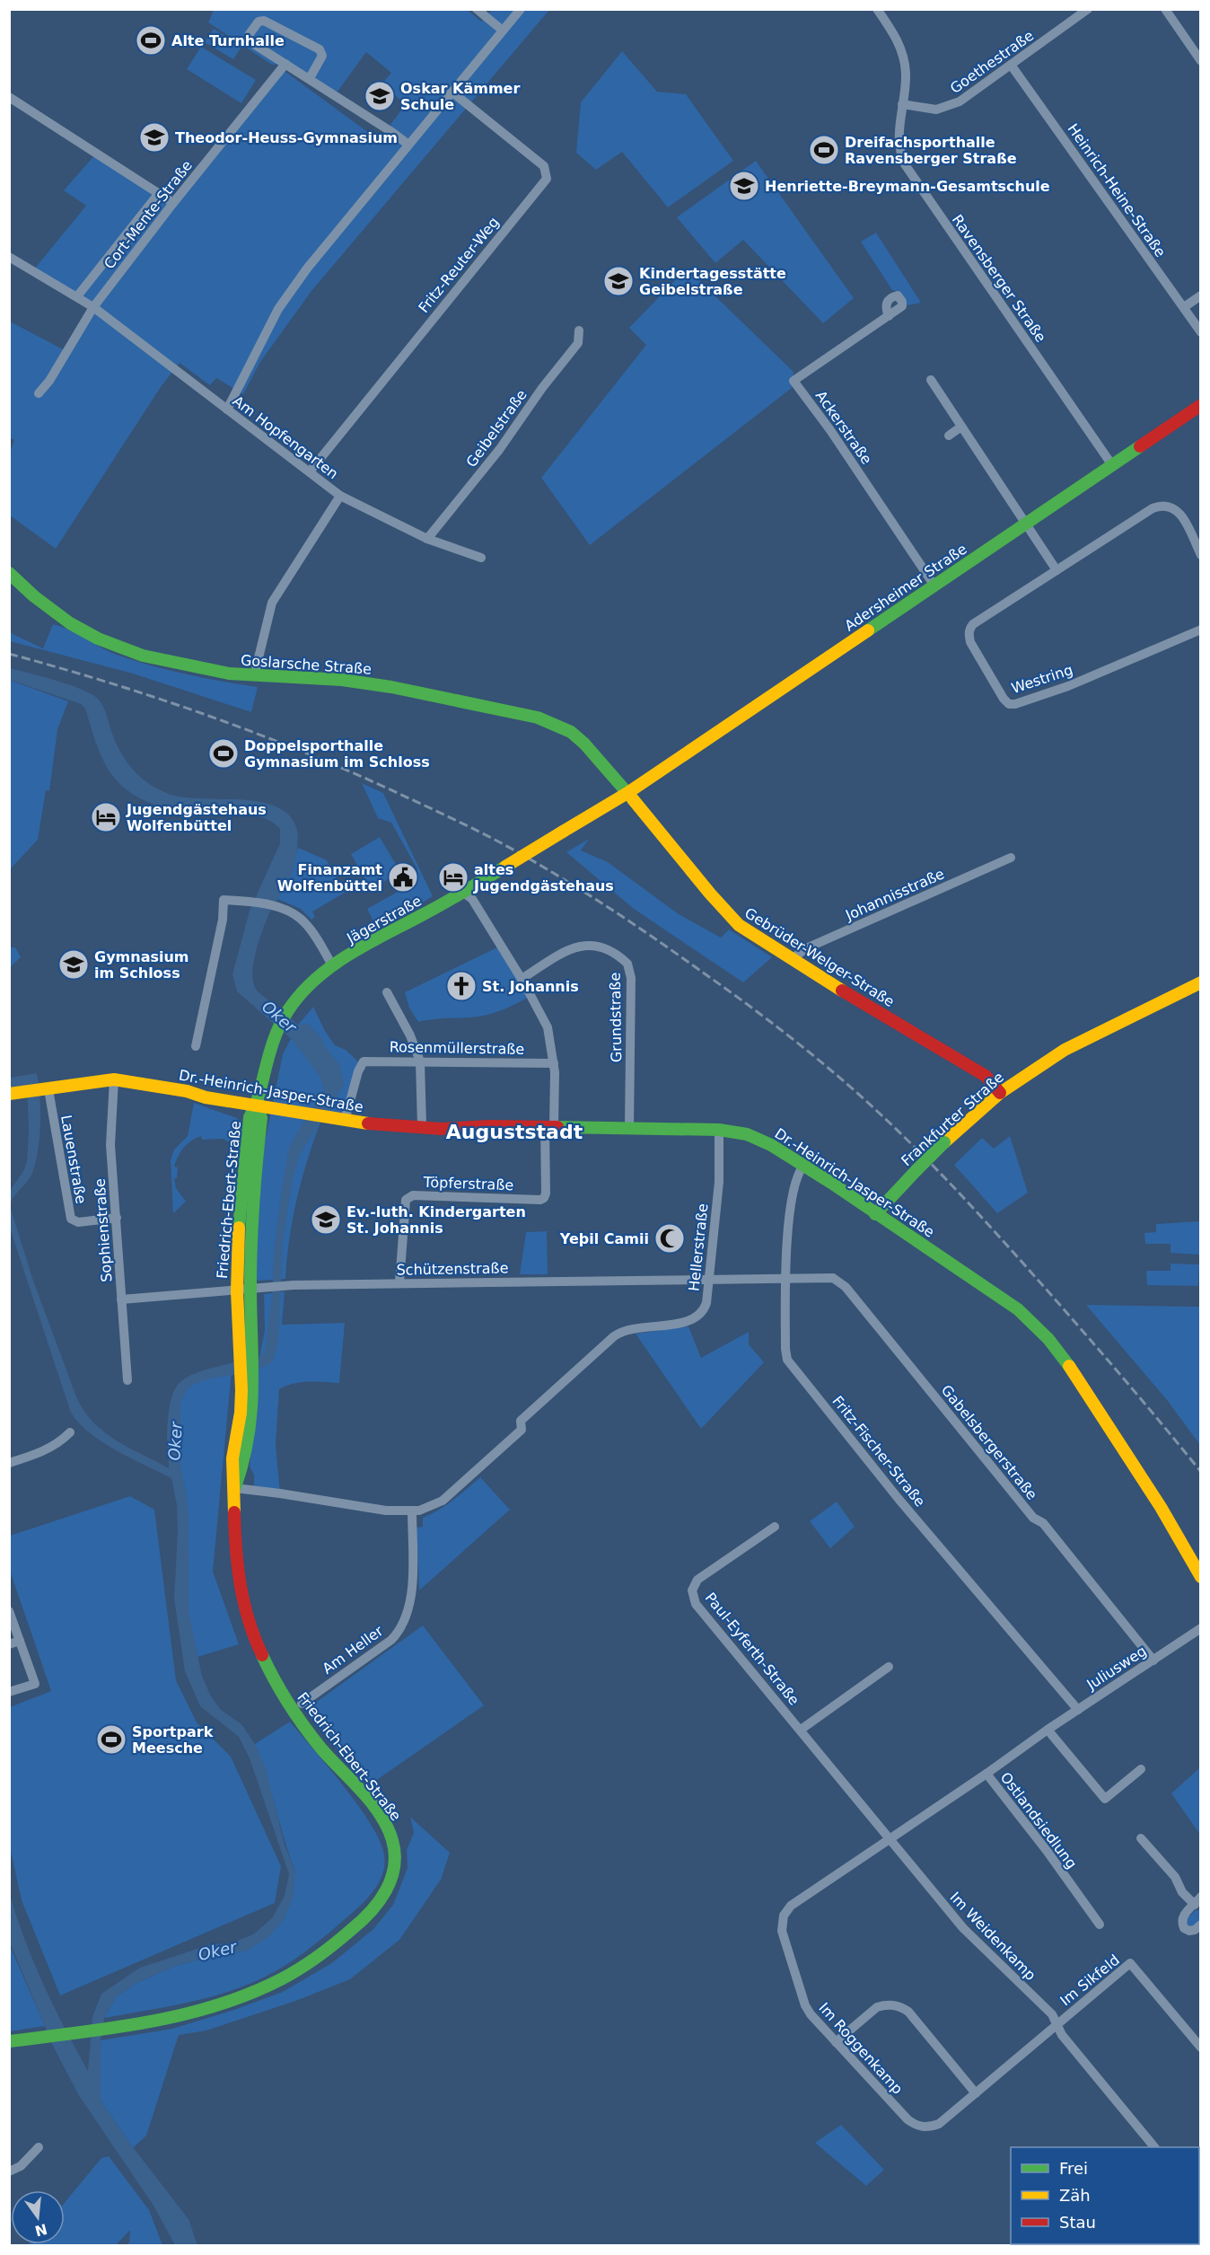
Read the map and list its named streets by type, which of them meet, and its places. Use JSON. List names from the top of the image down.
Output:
{
  "streets": {
    "main road": [
      "Adersheimer Straße",
      "Goslarsche Straße",
      "Jägerstraße",
      "Gebrüder-Welger-Straße",
      "Dr.-Heinrich-Jasper-Straße",
      "Frankfurter Straße",
      "Friedrich-Ebert-Straße"
    ],
    "street": [
      "Goethestraße",
      "Heinrich-Heine-Straße",
      "Cort-Mente-Straße",
      "Fritz-Reuter-Weg",
      "Ravensberger Straße",
      "Ackerstraße",
      "Geibelstraße",
      "Am Hopfengarten",
      "Westring",
      "Johannisstraße",
      "Grundstraße",
      "Rosenmüllerstraße",
      "Lauenstraße",
      "Töpferstraße",
      "Sophienstraße",
      "Hellerstraße",
      "Schützenstraße",
      "Gabelsbergerstraße",
      "Fritz-Fischer-Straße",
      "Paul-Eyferth-Straße",
      "Am Heller",
      "Juliusweg",
      "Ostlandsiedlung",
      "Im Weidenkamp",
      "Im Sikfeld",
      "Im Roggenkamp"
    ]
  },
  "crossings": [
    ["Goethestraße", "Heinrich-Heine-Straße"],
    ["Goethestraße", "Ravensberger Straße"],
    ["Cort-Mente-Straße", "Am Hopfengarten"],
    ["Fritz-Reuter-Weg", "Am Hopfengarten"],
    ["Ravensberger Straße", "Adersheimer Straße"],
    ["Ackerstraße", "Adersheimer Straße"],
    ["Geibelstraße", "Am Hopfengarten"],
    ["Adersheimer Straße", "Goslarsche Straße"],
    ["Adersheimer Straße", "Jägerstraße"],
    ["Adersheimer Straße", "Gebrüder-Welger-Straße"],
    ["Goslarsche Straße", "Jägerstraße"],
    ["Goslarsche Straße", "Gebrüder-Welger-Straße"],
    ["Johannisstraße", "Gebrüder-Welger-Straße"],
    ["Jägerstraße", "Gebrüder-Welger-Straße"],
    ["Jägerstraße", "Dr.-Heinrich-Jasper-Straße"],
    ["Jägerstraße", "Friedrich-Ebert-Straße"],
    ["Gebrüder-Welger-Straße", "Frankfurter Straße"],
    ["Grundstraße", "Dr.-Heinrich-Jasper-Straße"],
    ["Rosenmüllerstraße", "Dr.-Heinrich-Jasper-Straße"],
    ["Dr.-Heinrich-Jasper-Straße", "Frankfurter Straße"],
    ["Dr.-Heinrich-Jasper-Straße", "Lauenstraße"],
    ["Dr.-Heinrich-Jasper-Straße", "Töpferstraße"],
    ["Dr.-Heinrich-Jasper-Straße", "Friedrich-Ebert-Straße"],
    ["Dr.-Heinrich-Jasper-Straße", "Sophienstraße"],
    ["Dr.-Heinrich-Jasper-Straße", "Hellerstraße"],
    ["Dr.-Heinrich-Jasper-Straße", "Fritz-Fischer-Straße"],
    ["Lauenstraße", "Sophienstraße"],
    ["Töpferstraße", "Schützenstraße"],
    ["Friedrich-Ebert-Straße", "Schützenstraße"],
    ["Sophienstraße", "Schützenstraße"],
    ["Hellerstraße", "Schützenstraße"],
    ["Hellerstraße", "Am Heller"],
    ["Schützenstraße", "Gabelsbergerstraße"],
    ["Schützenstraße", "Fritz-Fischer-Straße"],
    ["Gabelsbergerstraße", "Fritz-Fischer-Straße"],
    ["Gabelsbergerstraße", "Juliusweg"],
    ["Fritz-Fischer-Straße", "Juliusweg"],
    ["Paul-Eyferth-Straße", "Ostlandsiedlung"],
    ["Paul-Eyferth-Straße", "Im Weidenkamp"],
    ["Paul-Eyferth-Straße", "Im Roggenkamp"],
    ["Juliusweg", "Ostlandsiedlung"],
    ["Ostlandsiedlung", "Im Weidenkamp"],
    ["Ostlandsiedlung", "Im Roggenkamp"],
    ["Im Weidenkamp", "Im Sikfeld"],
    ["Im Weidenkamp", "Im Roggenkamp"]
  ],
  "districts": ["Auguststadt"],
  "water": ["Oker"],
  "places": {
    "sports": [
      "Alte Turnhalle",
      "Dreifachsporthalle Ravensberger Straße",
      "Doppelsporthalle Gymnasium im Schloss",
      "Sportpark Meesche"
    ],
    "school or university": [
      "Oskar Kämmer Schule",
      "Theodor-Heuss-Gymnasium",
      "Henriette-Breymann-Gesamtschule",
      "Kindertagesstätte Geibelstraße",
      "Gymnasium im Schloss",
      "Ev.-luth. Kindergarten St. Johannis"
    ],
    "hotel": ["Jugendgästehaus Wolfenbüttel", "altes Jugendgästehaus"],
    "public building": ["Finanzamt Wolfenbüttel"],
    "church": ["St. Johannis"],
    "mosque": ["Yeþil Camii"]
  },
  "legend": ["Frei", "Zäh", "Stau"],
  "north": "bottom"
}
